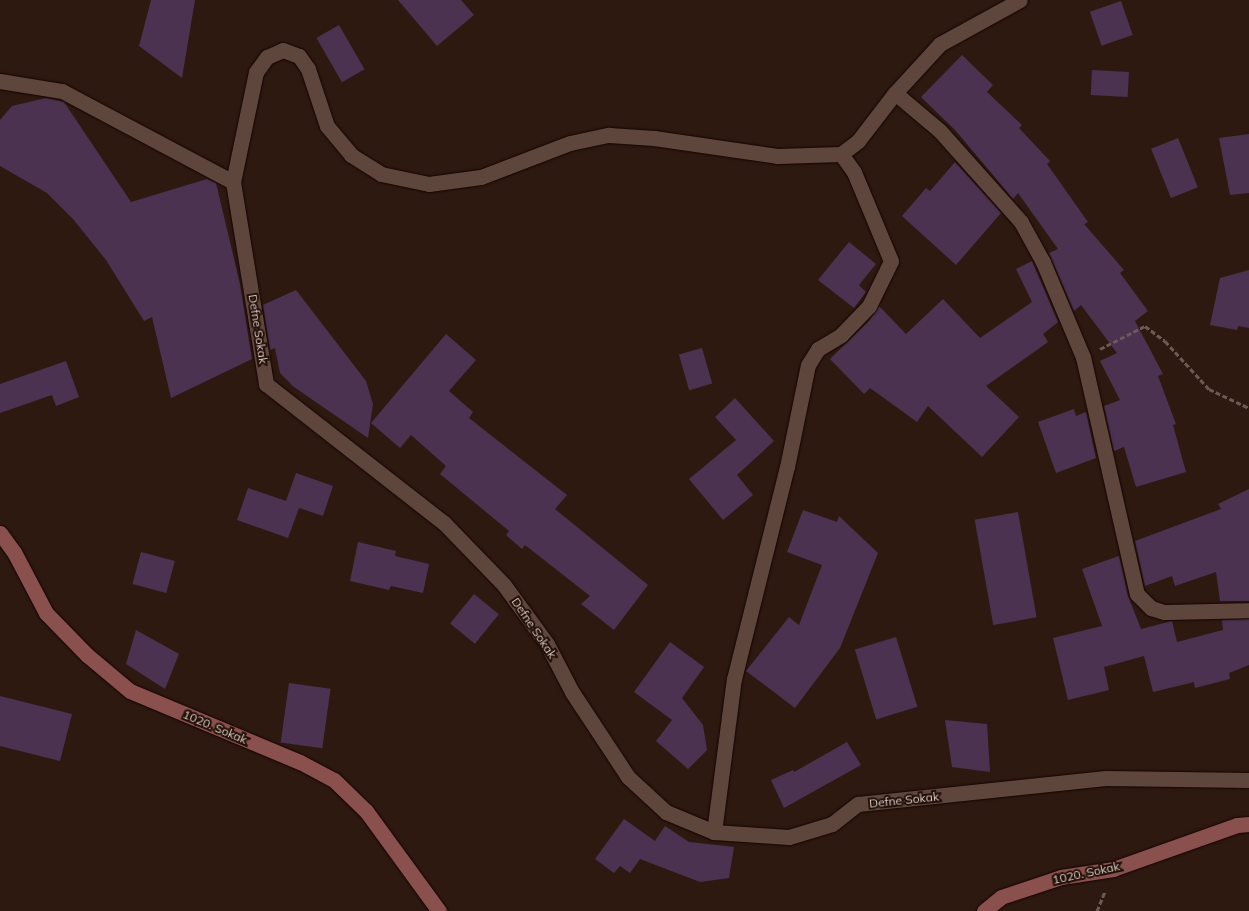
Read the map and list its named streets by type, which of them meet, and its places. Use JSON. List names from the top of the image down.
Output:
{
  "streets": {
    "street": ["Defne Sokak", "1020. Sokak"]
  }
}
